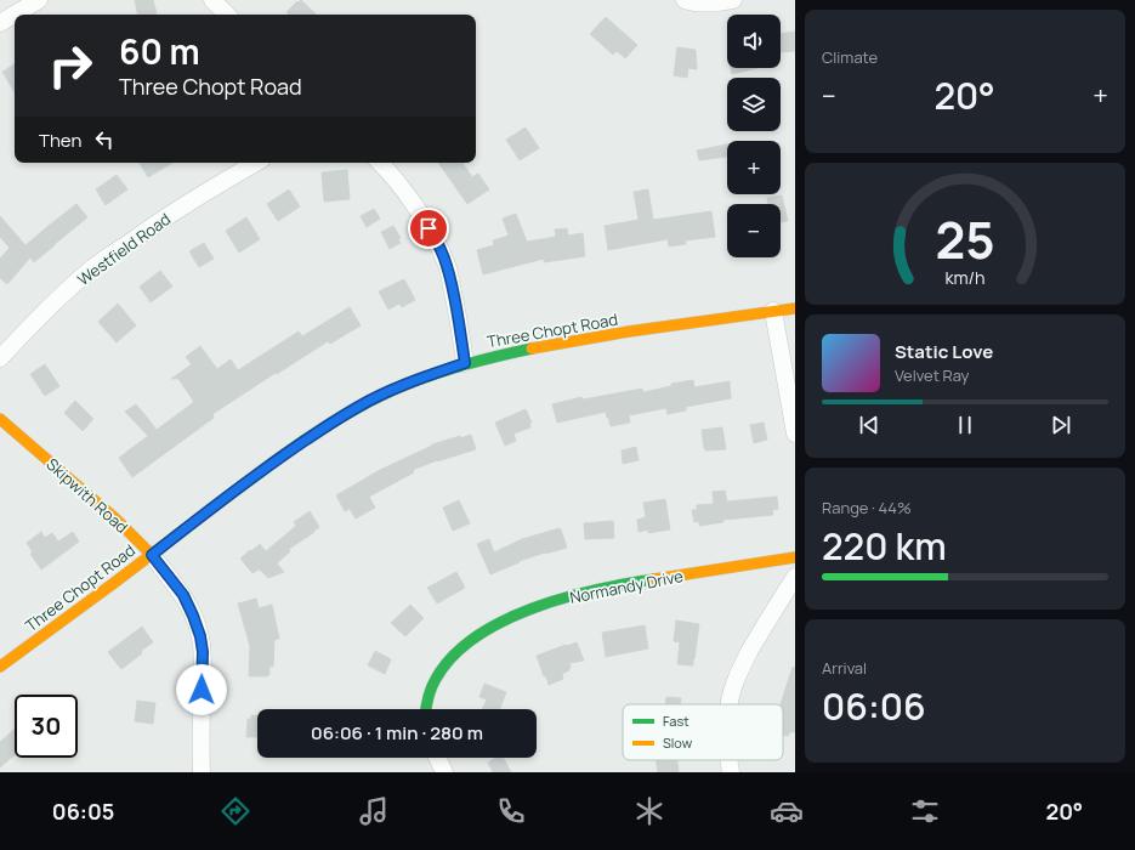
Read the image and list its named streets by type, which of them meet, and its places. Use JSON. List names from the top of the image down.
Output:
{
  "streets": {
    "main road": ["Three Chopt Road", "Skipwith Road", "Normandy Drive"],
    "street": ["Westfield Road"]
  },
  "crossings": [
    ["Three Chopt Road", "Skipwith Road"]
  ],
  "legend": ["Fast", "Slow"],
  "page": {
    "tile": [
      "Climate",
      ["Range · 44%", "220 km"],
      ["Arrival", "06:06"]
    ],
    "map_buttons": ["+", "−"],
    "turn": ["60 m", "Three Chopt Road"],
    "heat": ["−", "20°", "+"],
    "then": "Then",
    "song": ["Static Love", "Velvet Ray"],
    "limit": "30",
    "trip": "06:06 · 1 min · 280 m",
    "tabs": ["06:05", "20°"],
    "gauge": ["25", "km/h"]
  }
}
